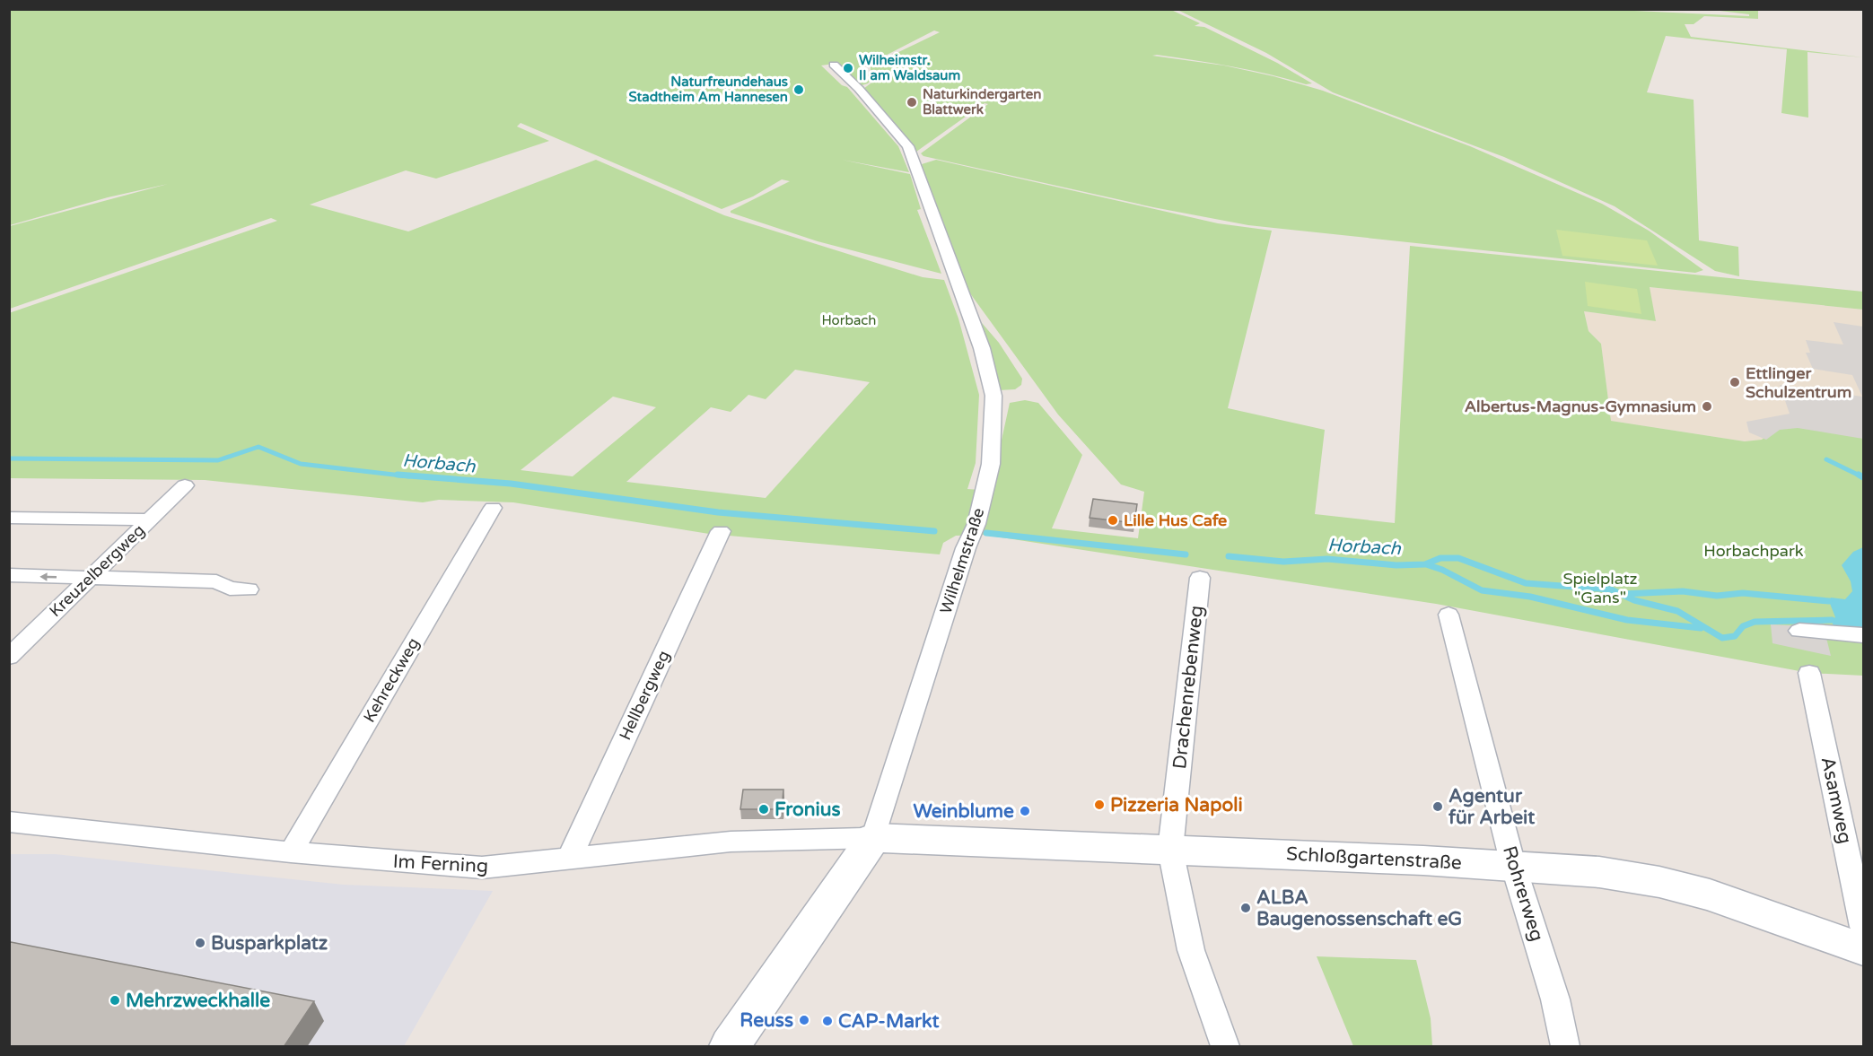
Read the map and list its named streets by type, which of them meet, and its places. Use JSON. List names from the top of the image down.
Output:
{
  "streets": {
    "street": [
      "Wilhelmstraße",
      "Kreuzelbergweg",
      "Kehreckweg",
      "Drachenrebenweg",
      "Hellbergweg",
      "Asamweg",
      "Schloßgartenstraße",
      "Im Ferning",
      "Rohrerweg"
    ]
  },
  "crossings": [
    ["Wilhelmstraße", "Schloßgartenstraße"],
    ["Wilhelmstraße", "Im Ferning"],
    ["Kehreckweg", "Im Ferning"],
    ["Drachenrebenweg", "Schloßgartenstraße"],
    ["Hellbergweg", "Im Ferning"],
    ["Schloßgartenstraße", "Im Ferning"],
    ["Schloßgartenstraße", "Rohrerweg"]
  ],
  "water": ["Horbach"],
  "parks": ["Horbach", "Horbachpark", "Spielplatz \"Gans\""],
  "places": [
    "Wilheimstr. II am Waldsaum",
    "Naturfreundehaus Stadtheim Am Hannesen",
    "Naturkindergarten Blattwerk",
    "Ettlinger Schulzentrum",
    "Albertus-Magnus-Gymnasium",
    "Lille Hus Cafe",
    "Pizzeria Napoli",
    "Agentur für Arbeit",
    "Fronius",
    "Weinblume",
    "ALBA Baugenossenschaft eG",
    "Busparkplatz",
    "Mehrzweckhalle",
    "Reuss",
    "CAP-Markt"
  ]
}
